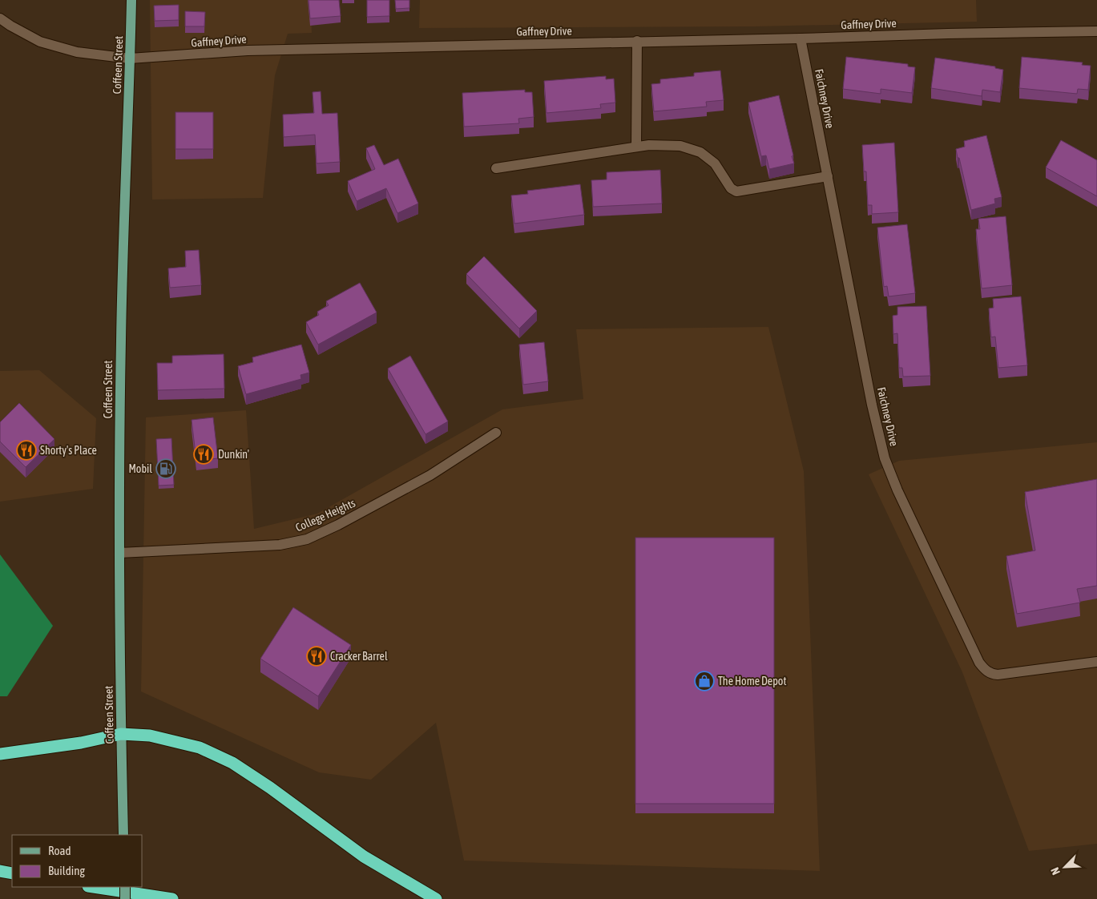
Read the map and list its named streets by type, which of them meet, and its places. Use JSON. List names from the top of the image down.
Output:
{
  "streets": {
    "main road": ["Coffeen Street"],
    "street": ["Gaffney Drive", "Faichney Drive", "College Heights"]
  },
  "crossings": [
    ["Gaffney Drive", "Coffeen Street"],
    ["Gaffney Drive", "Faichney Drive"],
    ["Coffeen Street", "College Heights"]
  ],
  "places": {
    "restaurant": ["Shorty's Place", "Dunkin'", "Cracker Barrel"],
    "fuel station": ["Mobil"],
    "shop": ["The Home Depot"]
  },
  "legend": ["Road", "Building"],
  "north": "bottom left"
}
